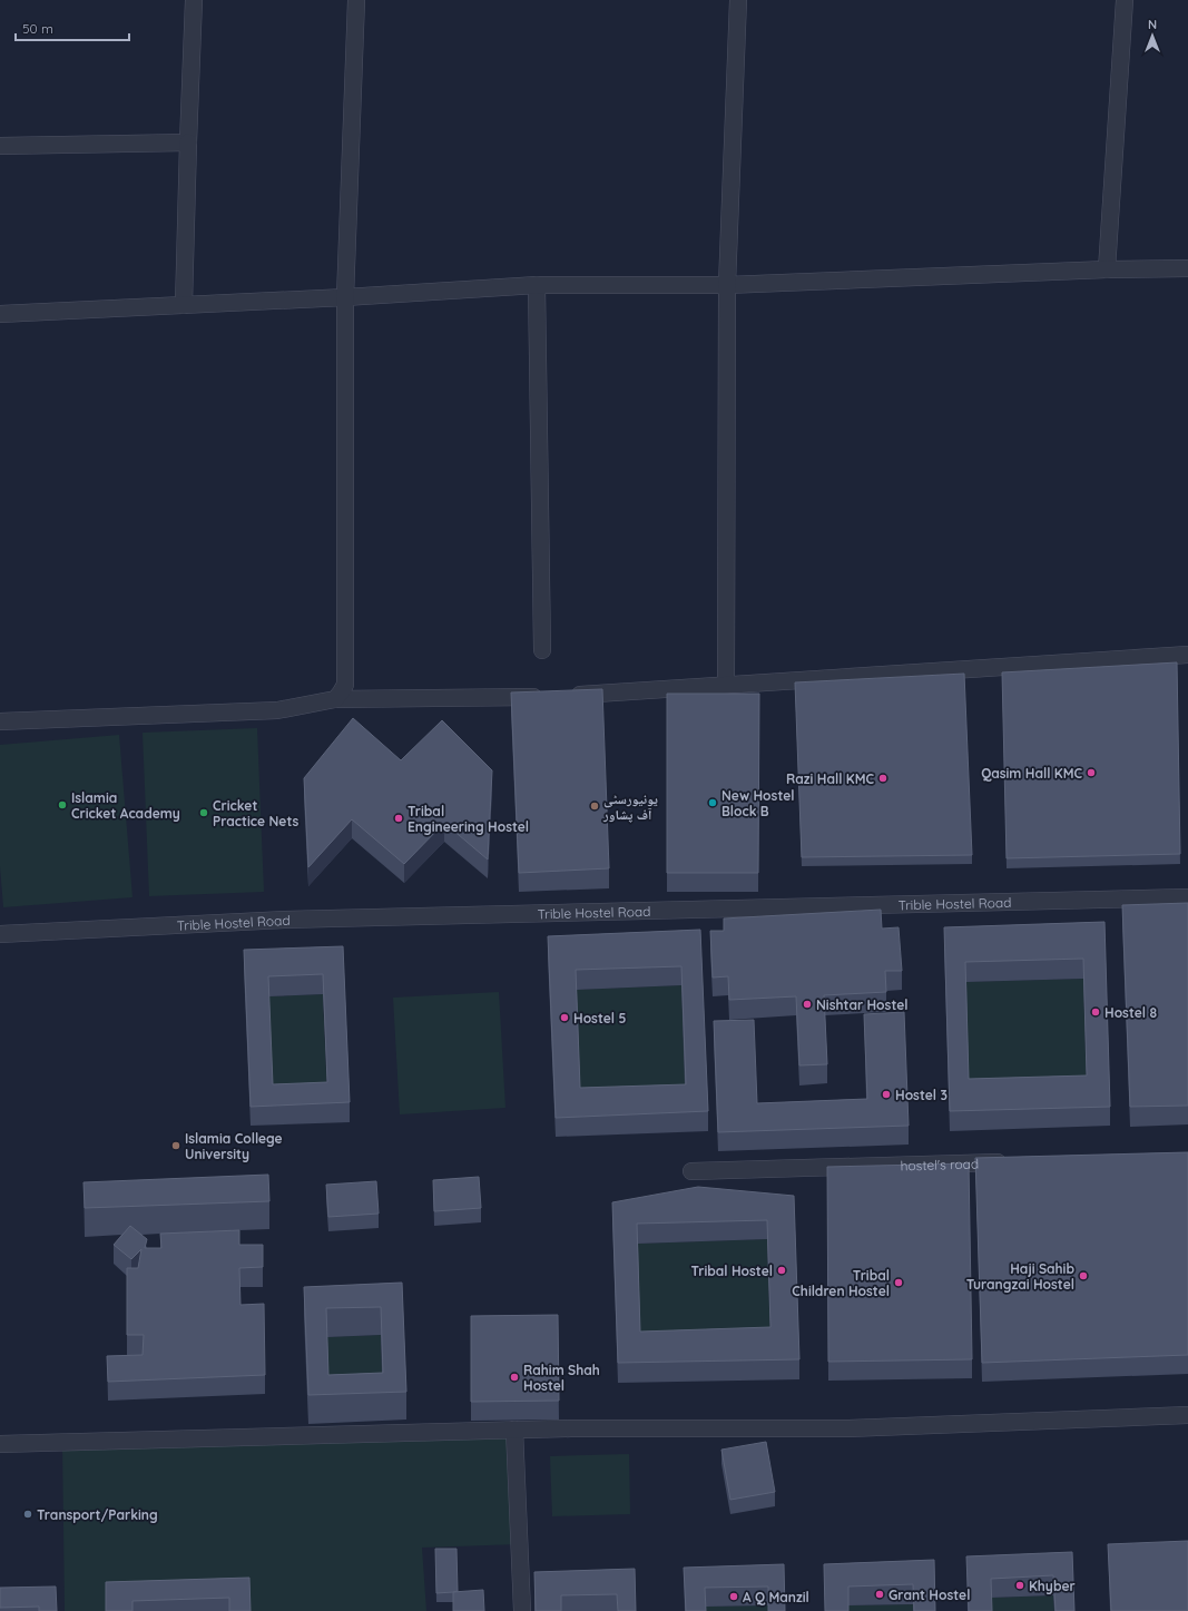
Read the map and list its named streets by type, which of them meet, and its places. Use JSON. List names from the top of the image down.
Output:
{
  "streets": {
    "street": ["Trible Hostel Road", "hostel's road"]
  },
  "places": [
    "Qasim Hall KMC",
    "Razi Hall KMC",
    "New Hostel Block B",
    "Islamia Cricket Academy",
    "یونیورسٹی آف پشاور",
    "Cricket Practice Nets",
    "Tribal Engineering Hostel",
    "Nishtar Hostel",
    "Hostel 8",
    "Hostel 5",
    "Hostel 3",
    "Islamia College University",
    "Tribal Hostel",
    "Haji Sahib Turangzai Hostel",
    "Tribal Children Hostel",
    "Rahim Shah Hostel",
    "Transport/Parking",
    "Khyber",
    "Grant Hostel",
    "A Q Manzil"
  ],
  "scale_bar": "50 m",
  "north": "top"
}
